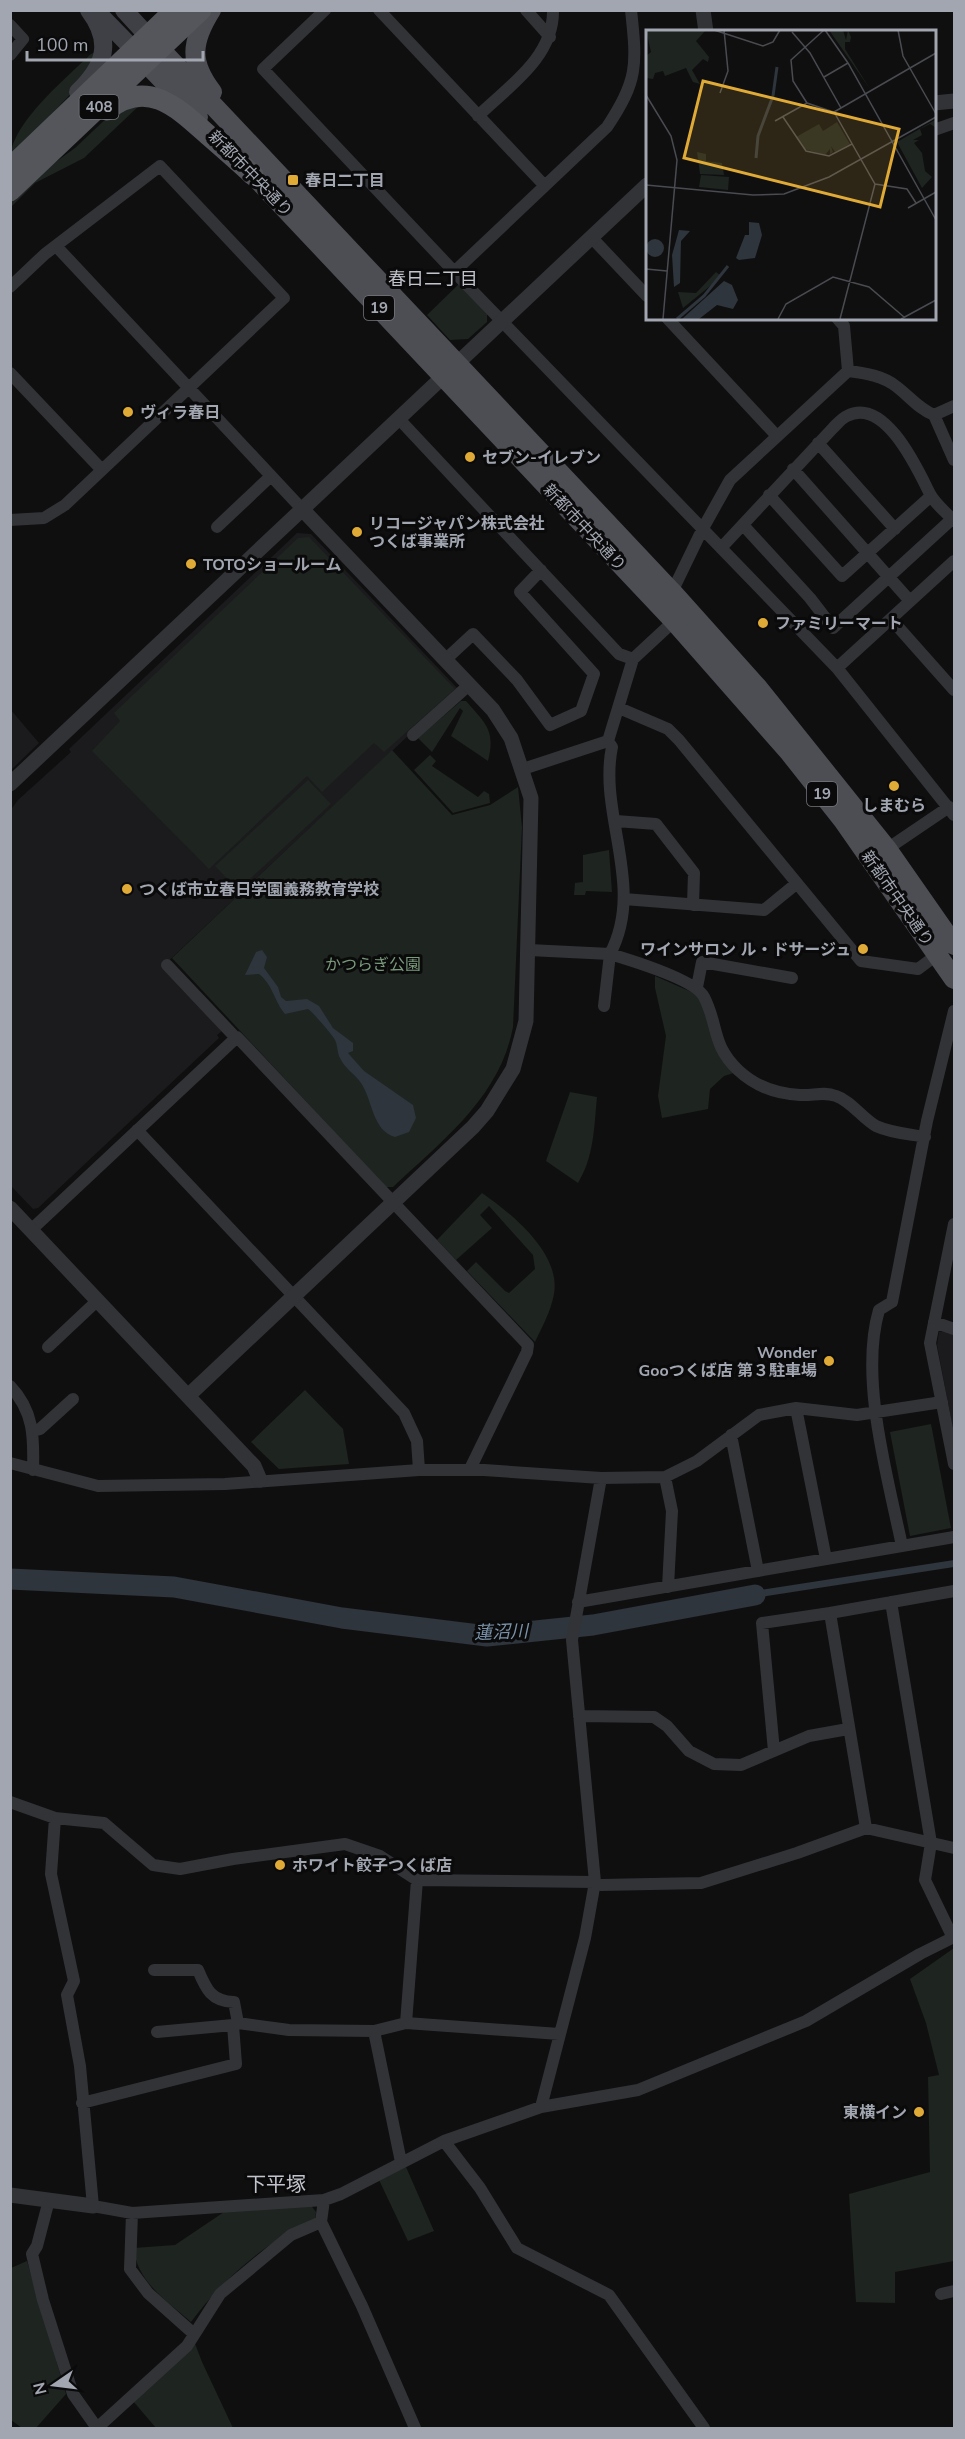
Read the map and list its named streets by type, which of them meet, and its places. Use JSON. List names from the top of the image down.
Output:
{
  "streets": {
    "highway": ["408"],
    "main road": ["新都市中央通り", "19"]
  },
  "crossings": [
    ["408", "新都市中央通り"]
  ],
  "districts": ["春日二丁目", "下平塚"],
  "water": ["蓮沼川"],
  "parks": ["かつらぎ公園"],
  "places": {
    "transit": ["春日二丁目"],
    "other": [
      "ヴィラ春日",
      "セブン-イレブン",
      "リコージャパン株式会社 つくば事業所",
      "TOTOショールーム",
      "ファミリーマート",
      "しまむら",
      "つくば市立春日学園義務教育学校",
      "ワインサロン ル・ドサージュ",
      "Wonder Gooつくば店 第３駐車場",
      "ホワイト餃子つくば店",
      "東横イン"
    ]
  },
  "scale_bar": "100 m",
  "north": "left"
}
